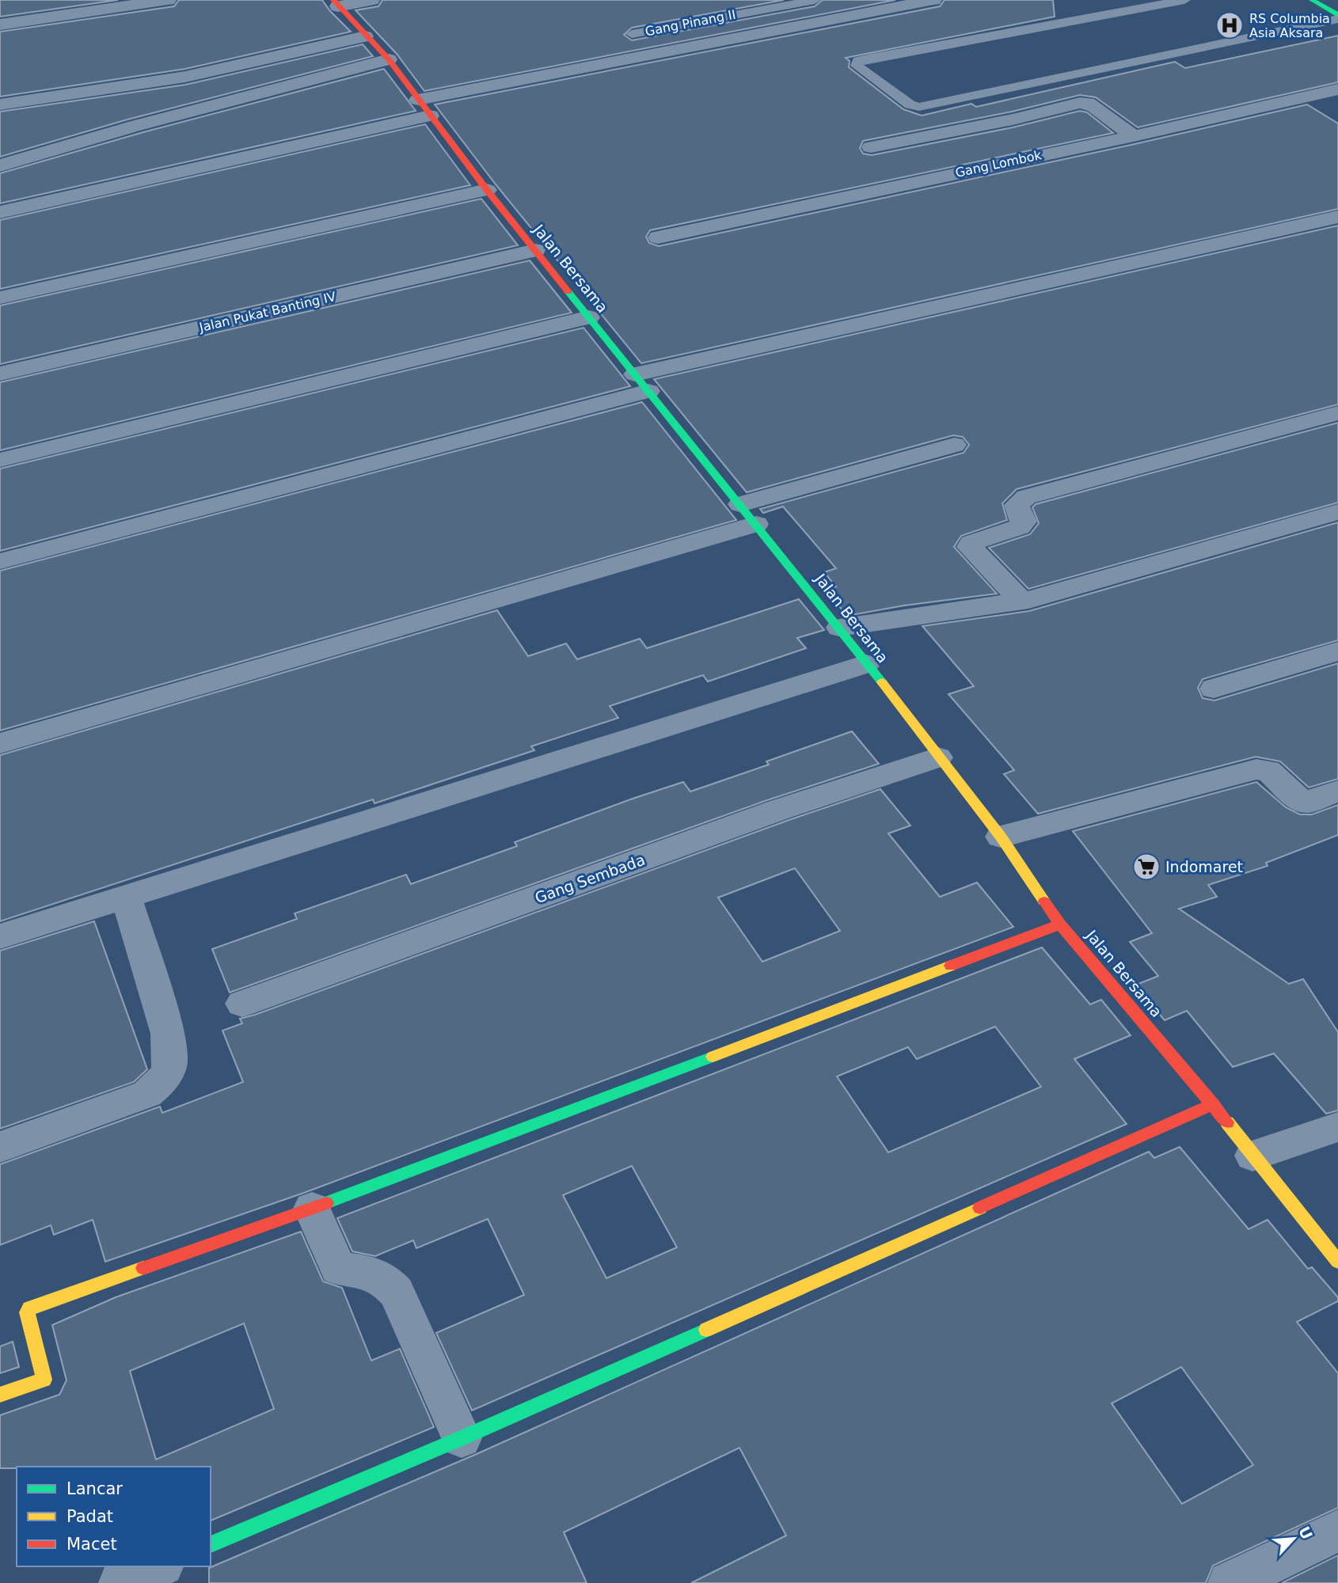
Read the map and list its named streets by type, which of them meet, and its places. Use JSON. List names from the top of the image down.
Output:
{
  "streets": {
    "main road": ["Jalan Bersama"],
    "street": ["Gang Lombok", "Jalan Pukat Banting IV", "Gang Sembada"],
    "lane": ["Gang Pinang II"]
  },
  "crossings": [
    ["Jalan Bersama", "Jalan Pukat Banting IV"],
    ["Jalan Bersama", "Gang Sembada"]
  ],
  "places": {
    "hospital": ["RS Columbia Asia Aksara"],
    "supermarket": ["Indomaret"]
  },
  "legend": ["Lancar", "Padat", "Macet"],
  "north": "top right"
}
